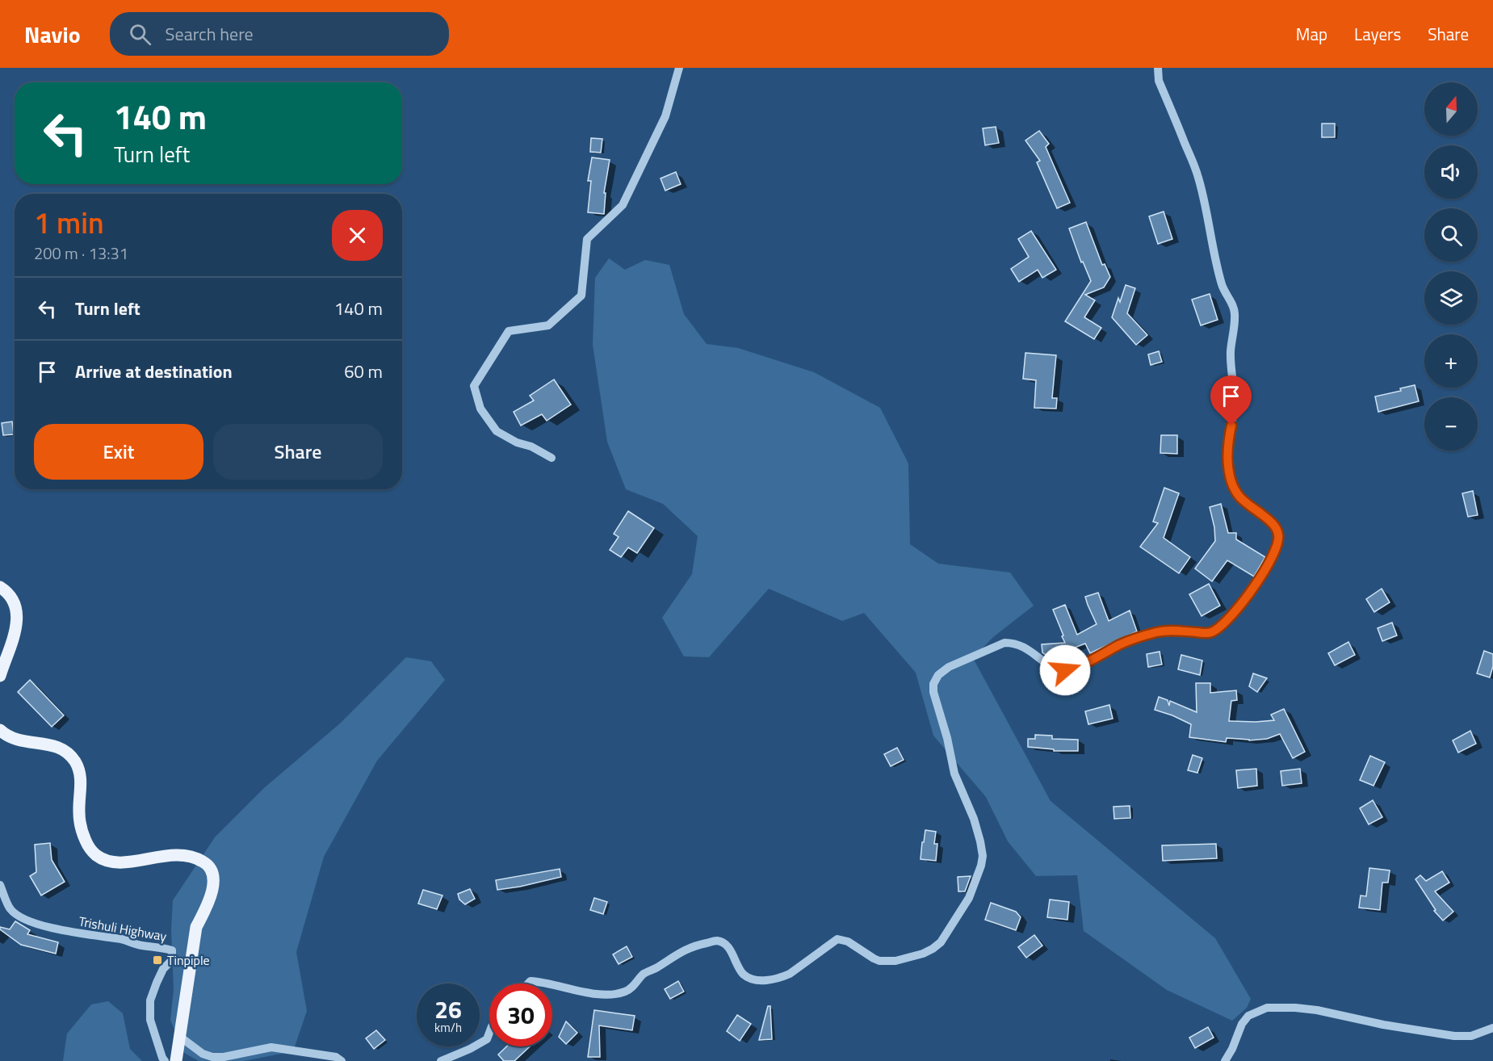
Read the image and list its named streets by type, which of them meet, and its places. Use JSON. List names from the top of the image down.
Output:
{
  "streets": {
    "street": ["Trishuli Highway"]
  },
  "places": {
    "transit": ["Tinpiple"]
  },
  "north": "top",
  "page": {
    "header": "Navio",
    "search": "Search here",
    "nav": ["Map", "Layers", "Share"],
    "map_buttons": ["+", "−"],
    "turn": ["140 m", "Turn left"],
    "heading": ["1 min", "200 m · 13:31"],
    "list": [
      {
        "name": "Turn left",
        "value": "140 m"
      },
      {
        "name": "Arrive at destination",
        "value": "60 m"
      }
    ],
    "buttons": ["Exit", "Share"],
    "speed": "26 km/h",
    "limit": "30"
  }
}
